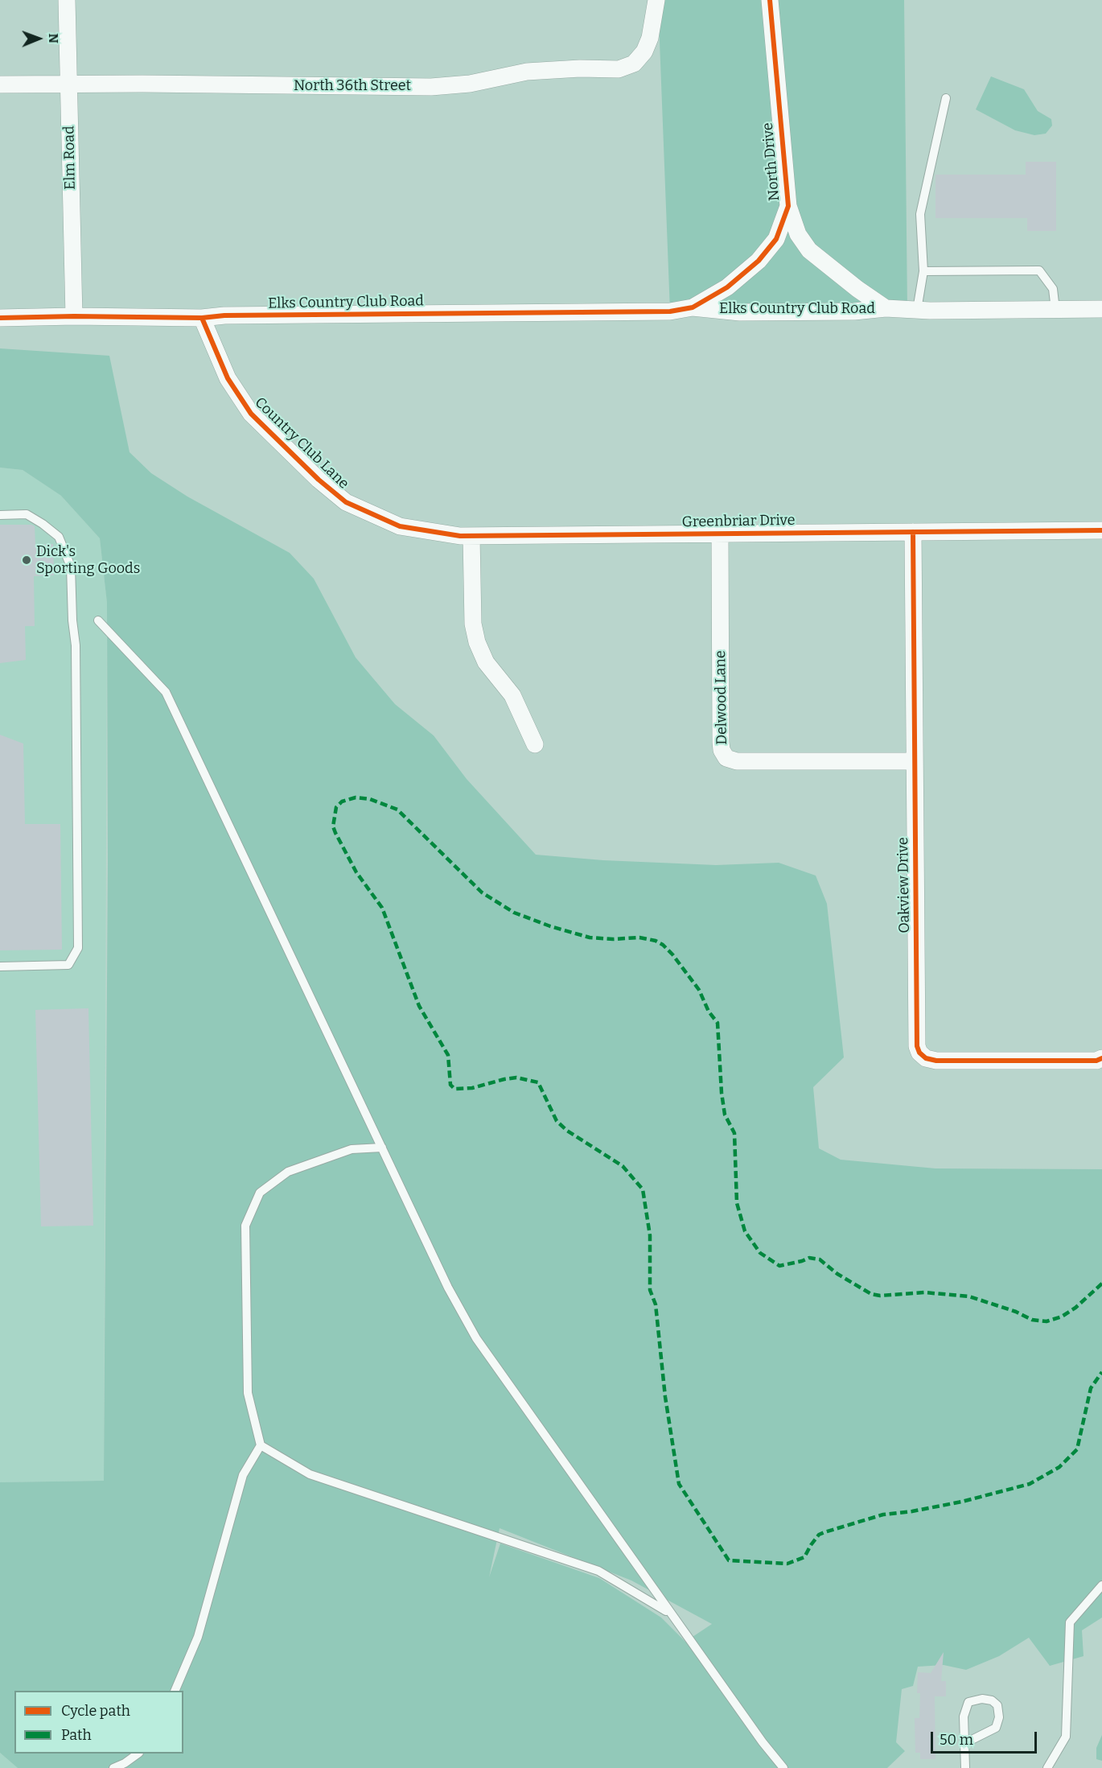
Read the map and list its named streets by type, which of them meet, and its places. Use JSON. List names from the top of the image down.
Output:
{
  "streets": {
    "street": [
      "North 36th Street",
      "Elm Road",
      "North Drive",
      "Elks Country Club Road",
      "Country Club Lane",
      "Greenbriar Drive",
      "Delwood Lane",
      "Oakview Drive"
    ]
  },
  "crossings": [
    ["North 36th Street", "Elm Road"],
    ["Elm Road", "Elks Country Club Road"],
    ["North Drive", "Elks Country Club Road"],
    ["Elks Country Club Road", "Country Club Lane"],
    ["Country Club Lane", "Greenbriar Drive"],
    ["Greenbriar Drive", "Delwood Lane"],
    ["Greenbriar Drive", "Oakview Drive"],
    ["Delwood Lane", "Oakview Drive"]
  ],
  "places": ["Dick's Sporting Goods"],
  "legend": ["Cycle path", "Path"],
  "scale_bar": "50 m",
  "north": "right"
}
